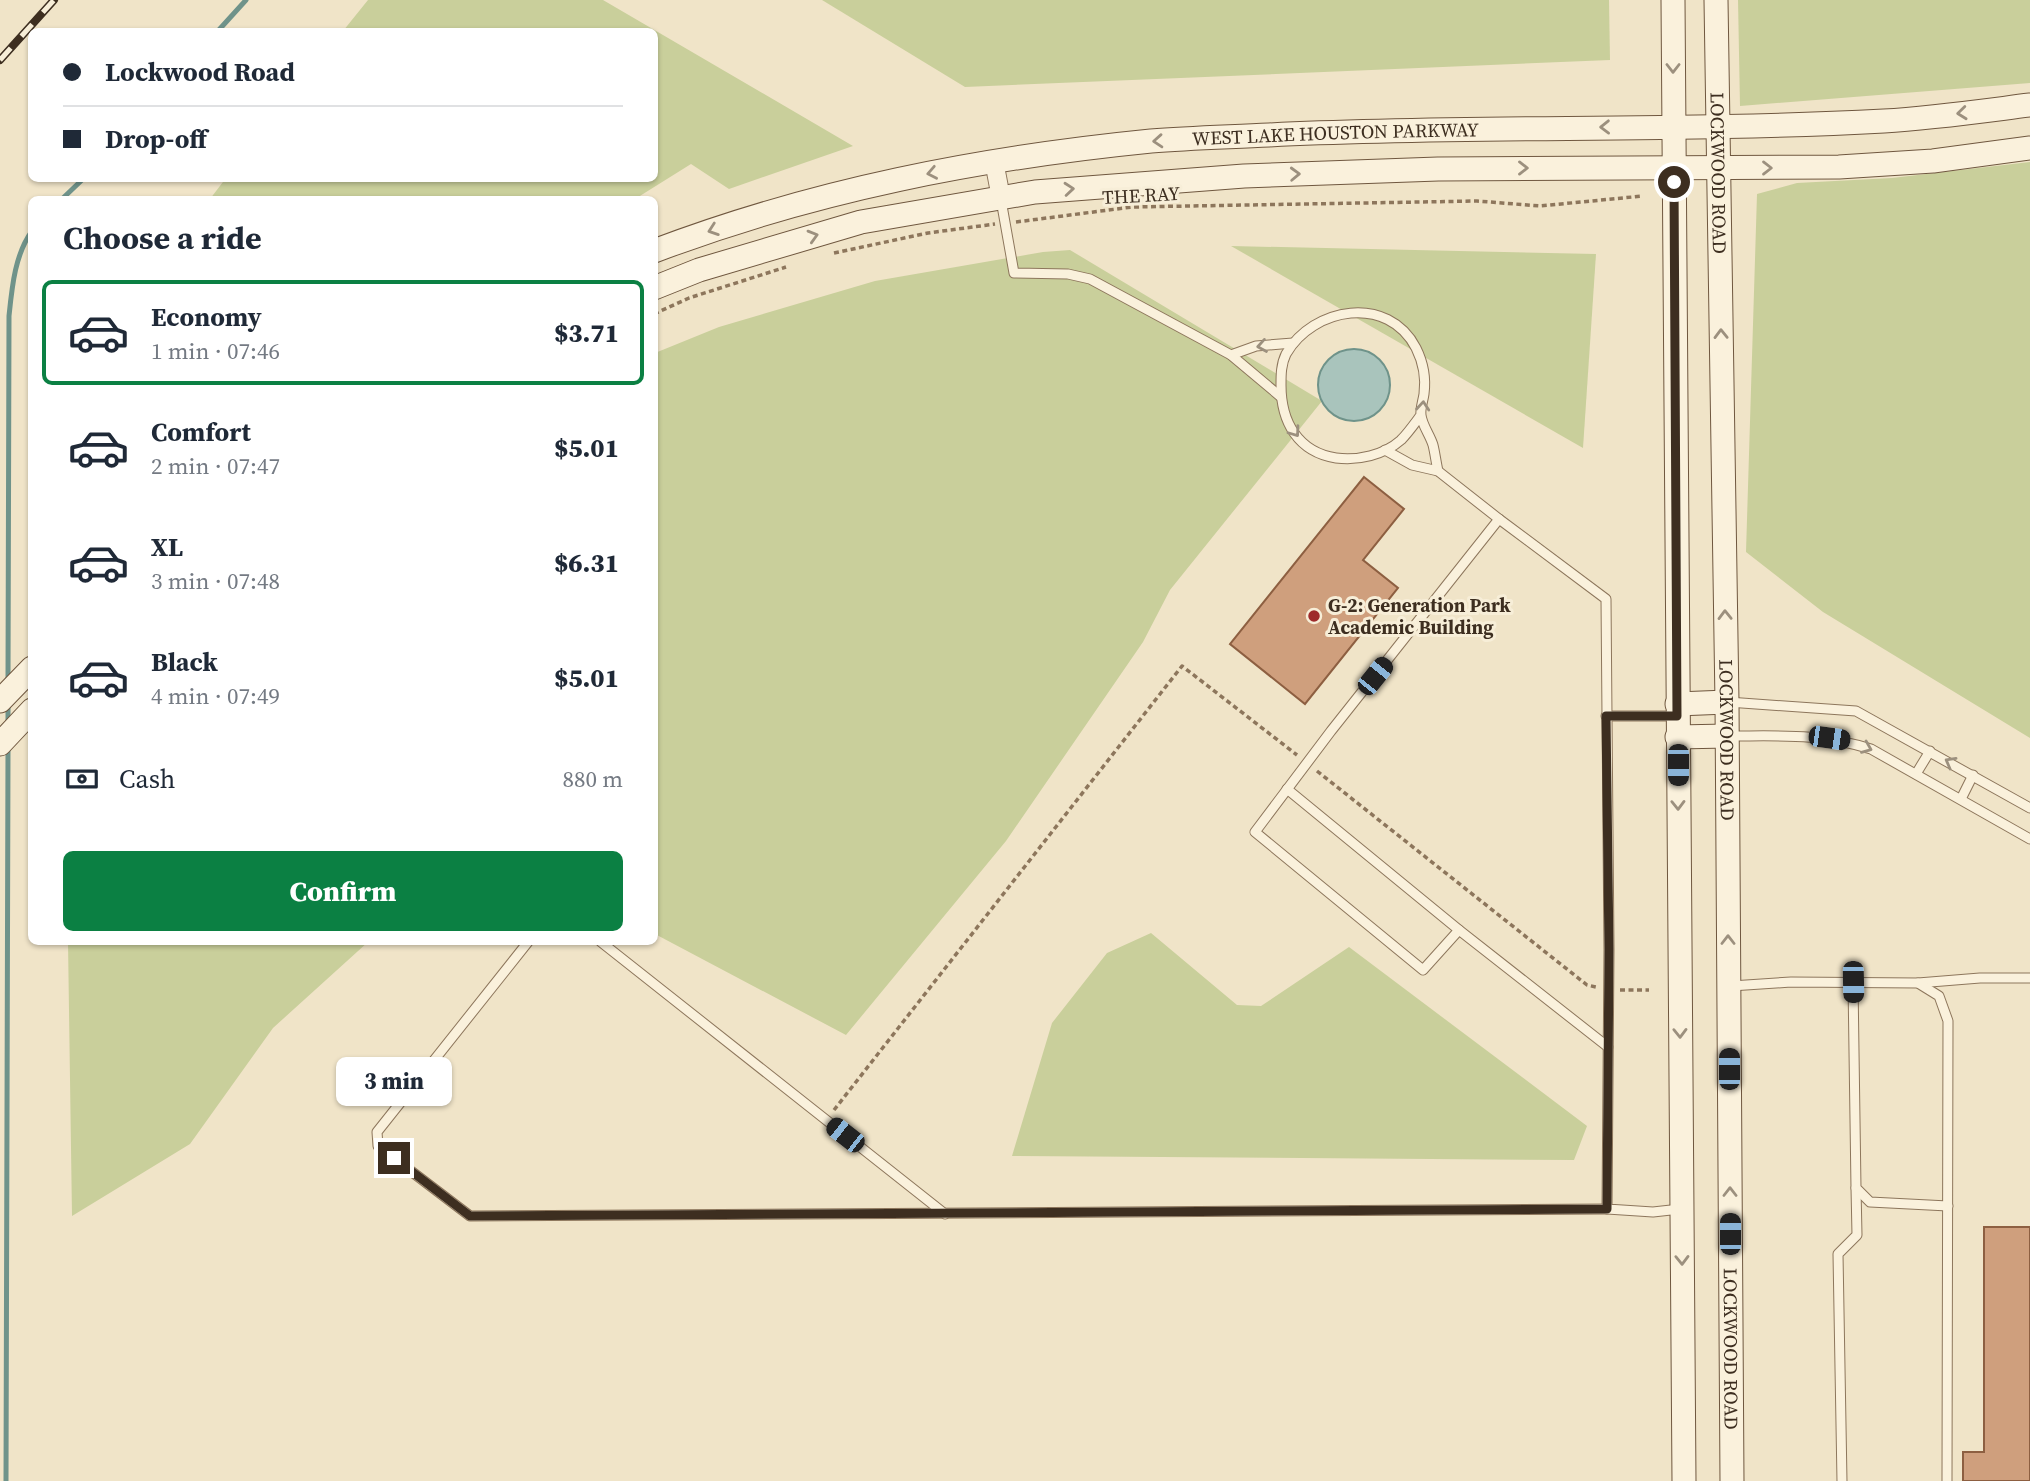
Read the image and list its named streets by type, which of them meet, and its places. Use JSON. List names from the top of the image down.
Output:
{
  "streets": {
    "main road": ["WEST LAKE HOUSTON PARKWAY", "LOCKWOOD ROAD"],
    "path": ["THE RAY"]
  },
  "crossings": [
    ["WEST LAKE HOUSTON PARKWAY", "LOCKWOOD ROAD"]
  ],
  "places": ["G-2: Generation Park Academic Building"],
  "page": {
    "banner": ["Lockwood Road", "Drop-off"],
    "heading": "Choose a ride",
    "list": [
      {
        "name": "Economy",
        "note": "1 min · 07:46",
        "value": "$3.71"
      },
      {
        "name": "Comfort",
        "note": "2 min · 07:47",
        "value": "$5.01"
      },
      {
        "name": "XL",
        "note": "3 min · 07:48",
        "value": "$6.31"
      },
      {
        "name": "Black",
        "note": "4 min · 07:49",
        "value": "$5.01"
      }
    ],
    "pay": ["Cash", "880 m"],
    "buttons": "Confirm",
    "bubble": "3 min"
  }
}
